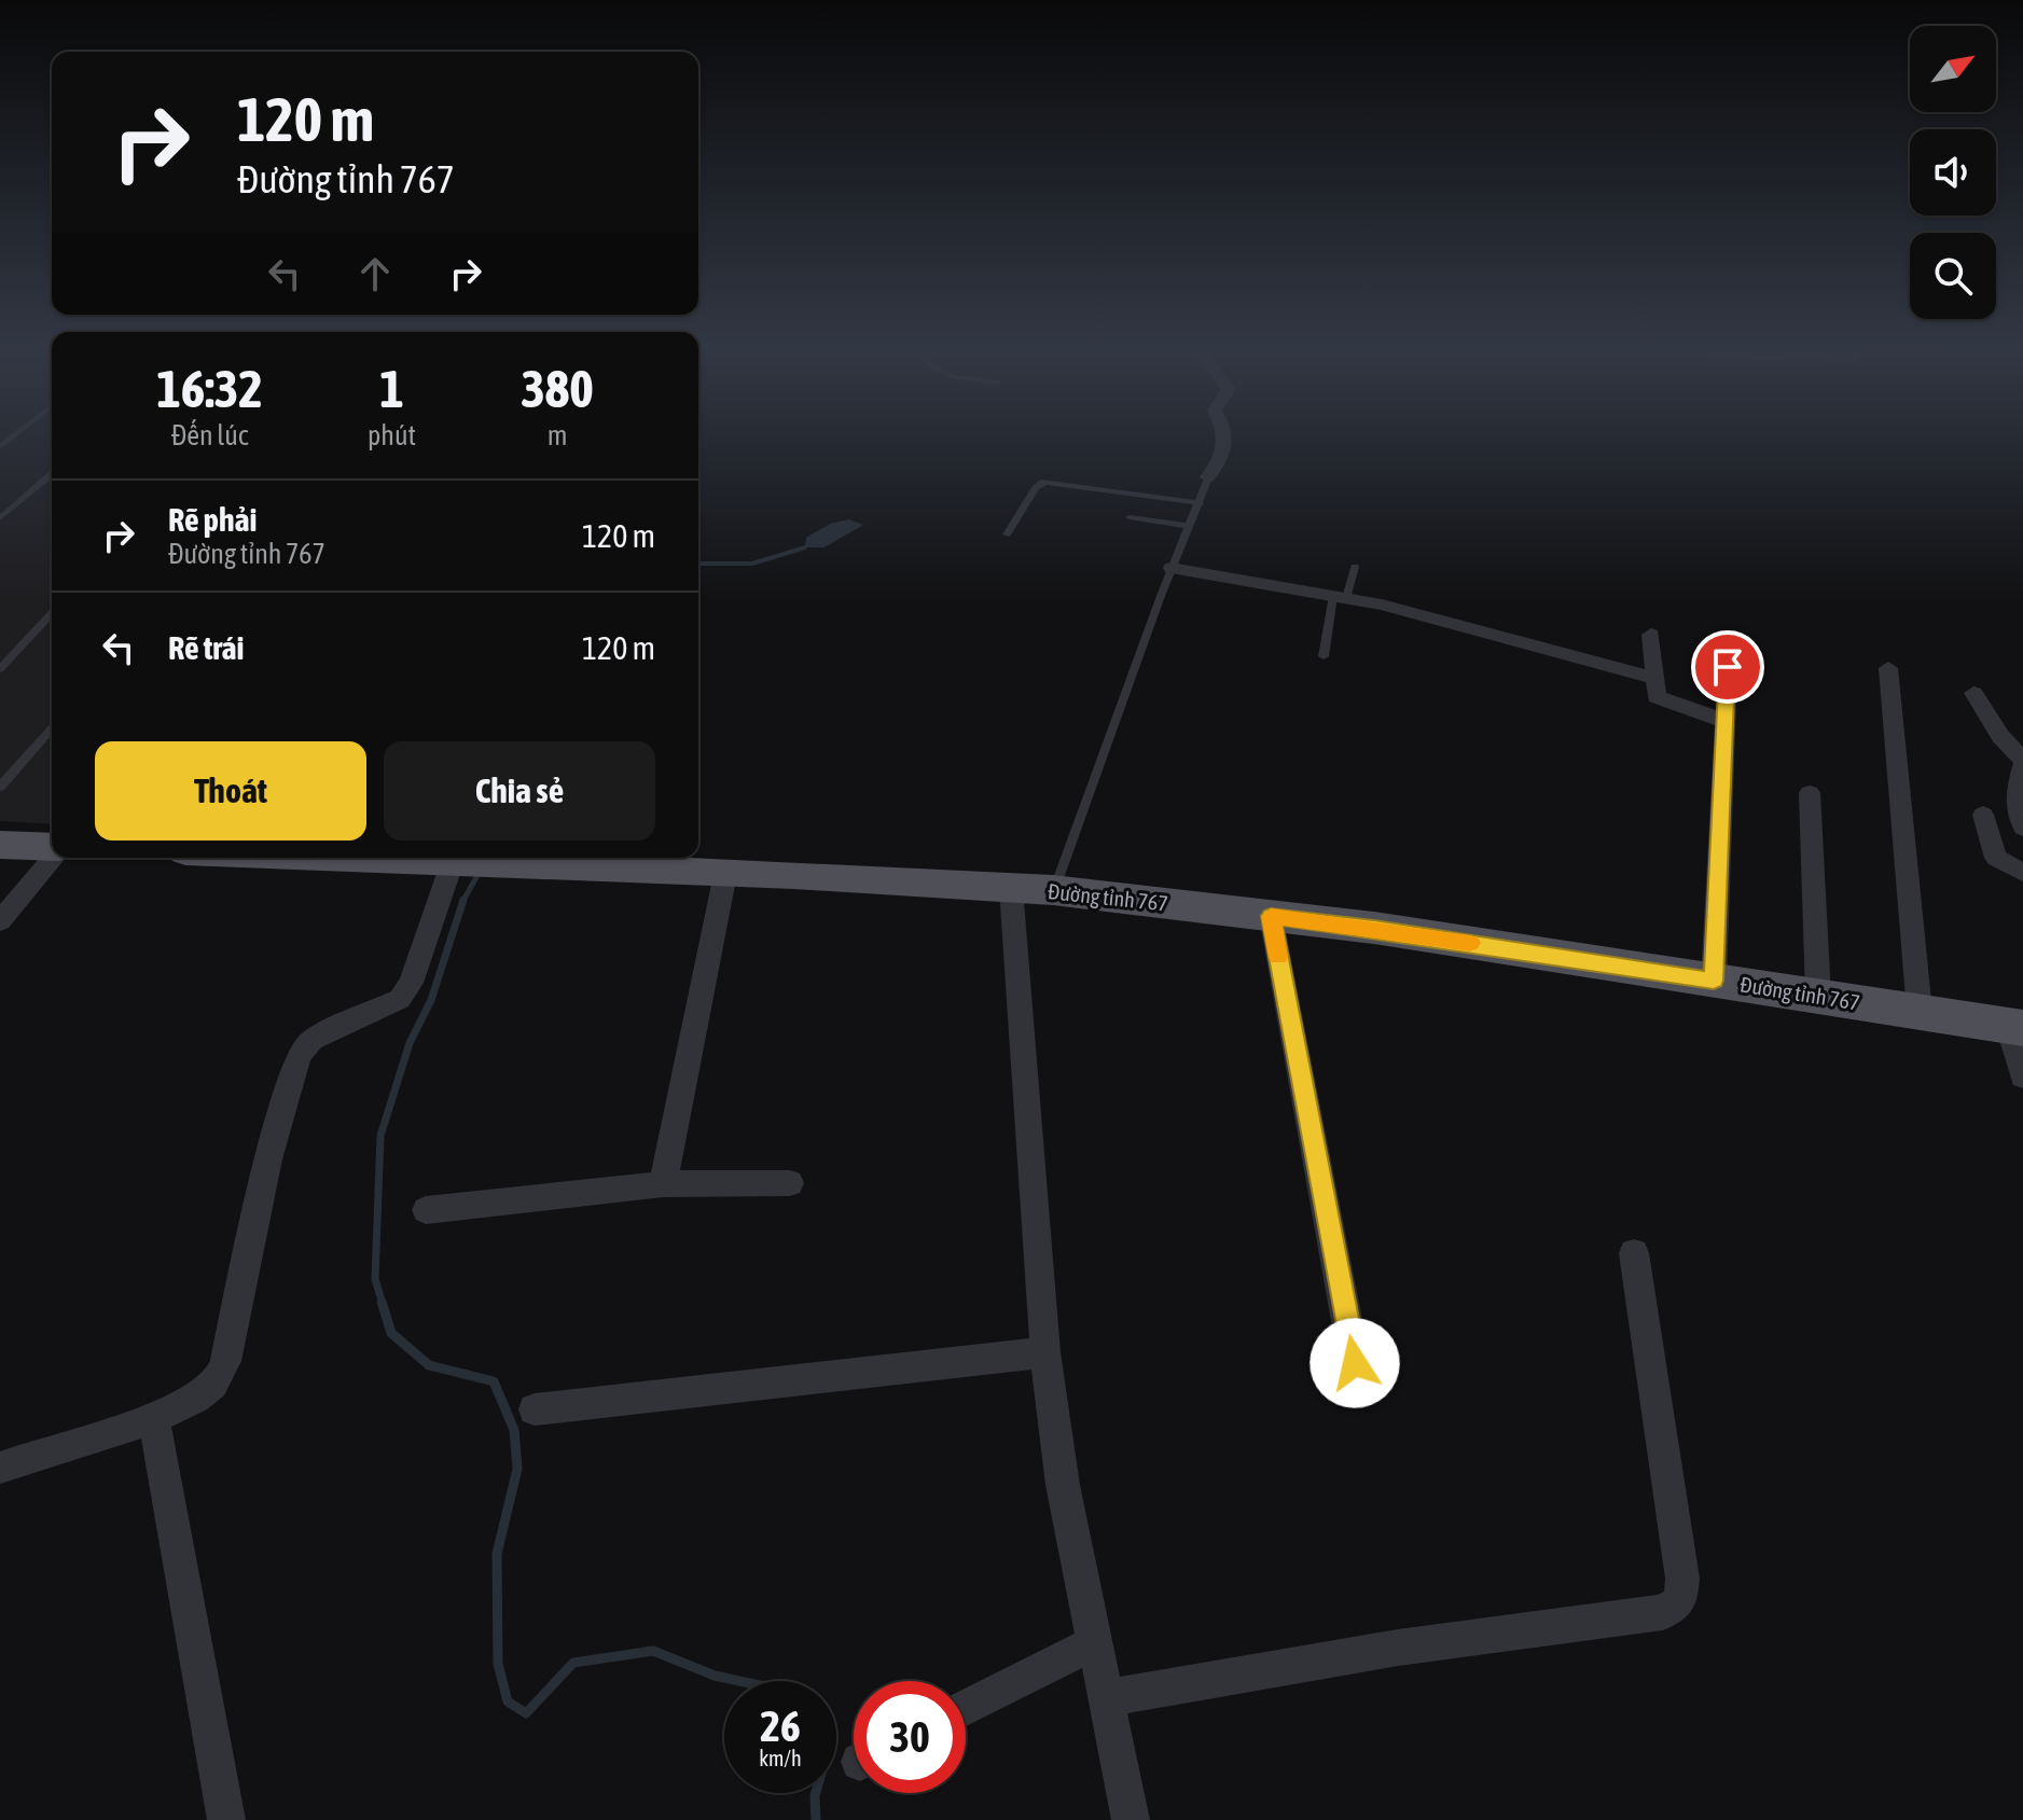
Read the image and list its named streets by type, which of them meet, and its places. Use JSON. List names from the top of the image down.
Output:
{
  "streets": {
    "main road": ["Đường tỉnh 767"]
  },
  "north": "top right",
  "page": {
    "turn": ["120 m", "Đường tỉnh 767"],
    "eta": [
      "16:32",
      "Đến lúc",
      "1",
      "phút",
      "380",
      "m"
    ],
    "list": [
      {
        "name": "Rẽ phải",
        "note": "Đường tỉnh 767",
        "value": "120 m"
      },
      {
        "name": "Rẽ trái",
        "value": "120 m"
      }
    ],
    "buttons": ["Thoát", "Chia sẻ"],
    "speed": "26 km/h",
    "limit": "30"
  }
}
